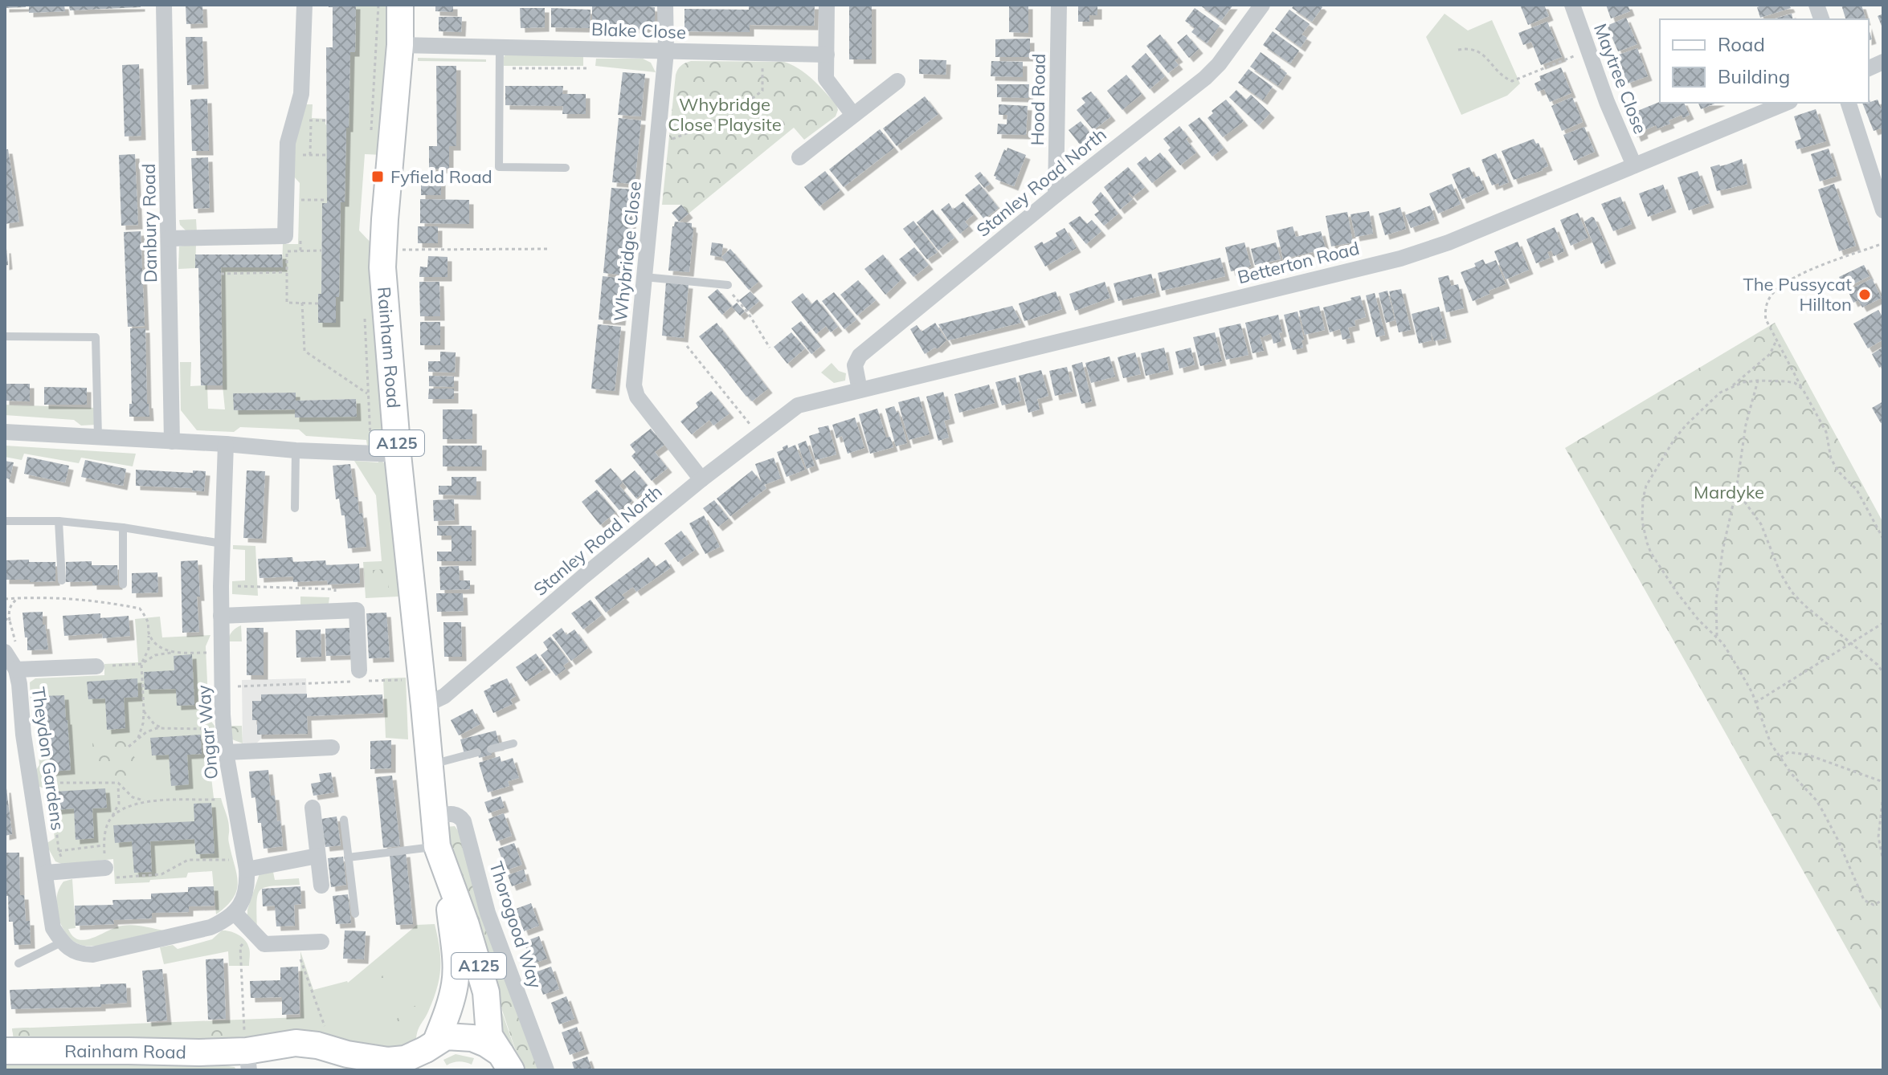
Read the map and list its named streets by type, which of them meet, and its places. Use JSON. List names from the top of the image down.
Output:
{
  "streets": {
    "main road": ["Rainham Road", "A125"],
    "street": [
      "Blake Close",
      "Maytree Close",
      "Hood Road",
      "Stanley Road North",
      "Danbury Road",
      "Whybridge Close",
      "Betterton Road",
      "Ongar Way",
      "Theydon Gardens",
      "Thorogood Way"
    ]
  },
  "crossings": [
    ["Blake Close", "Whybridge Close"],
    ["Blake Close", "Rainham Road"],
    ["Maytree Close", "Betterton Road"],
    ["Hood Road", "Stanley Road North"],
    ["Stanley Road North", "Whybridge Close"],
    ["Stanley Road North", "Betterton Road"],
    ["Stanley Road North", "Rainham Road"],
    ["Rainham Road", "Thorogood Way"]
  ],
  "parks": ["Whybridge Close Playsite", "Mardyke"],
  "places": {
    "transit": ["Fyfield Road"],
    "other": ["The Pussycat Hillton"]
  },
  "legend": ["Road", "Building"]
}
